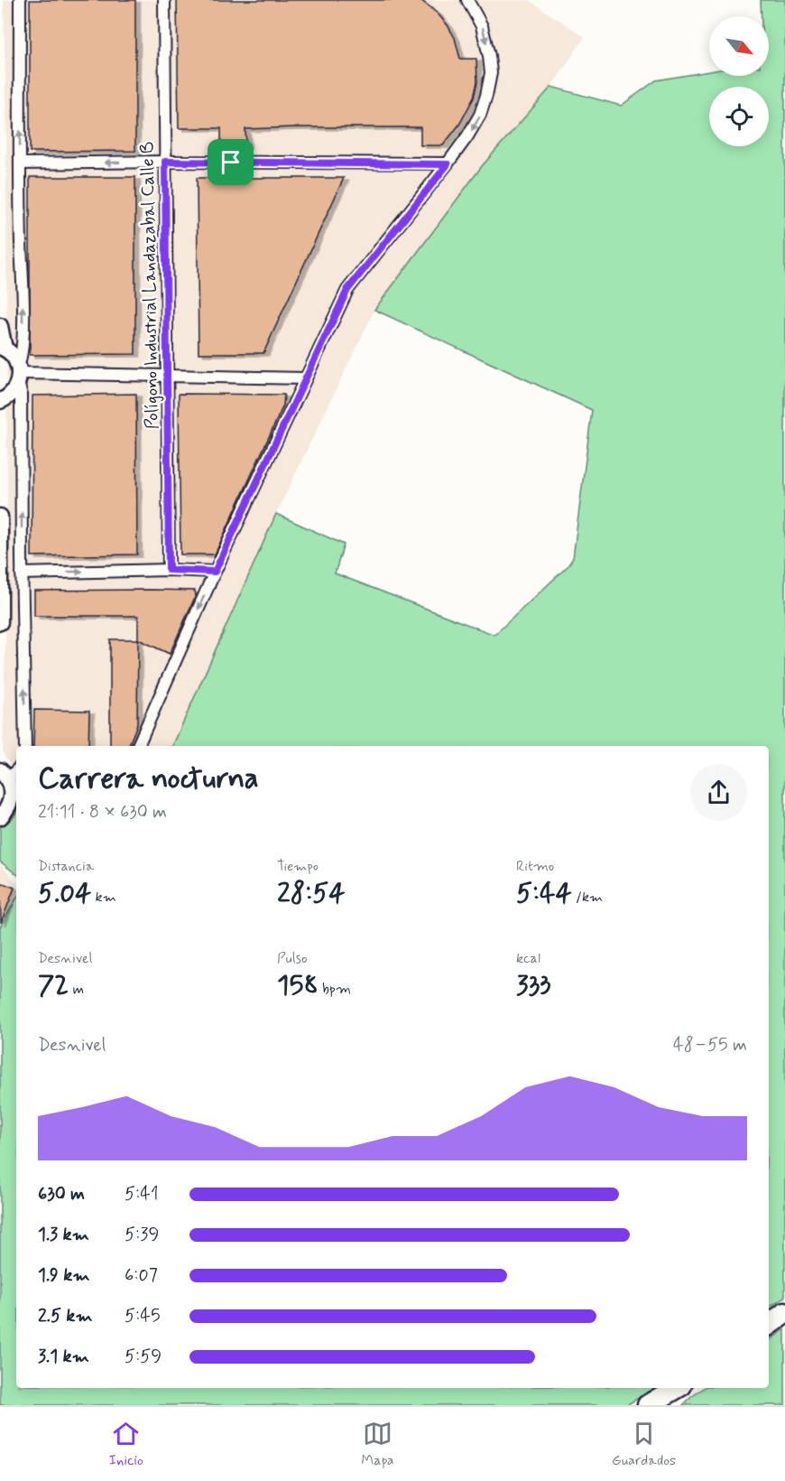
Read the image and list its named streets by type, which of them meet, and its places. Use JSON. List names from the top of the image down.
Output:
{
  "streets": {
    "street": ["Polígono Industrial Landazabal Calle B"]
  },
  "north": "bottom right",
  "page": {
    "heading": ["Carrera nocturna", "21:11 · 8 × 630 m"],
    "stats": [
      ["Distancia", "5.04 km"],
      ["Tiempo", "28:54"],
      ["Ritmo", "5:44 /km"],
      ["Desnivel", "72 m"],
      ["Pulso", "158 bpm"],
      ["kcal", "333"]
    ],
    "chart": ["Desnivel", "48–55 m"],
    "list": [
      {
        "name": "630 m",
        "note": "5:41"
      },
      {
        "name": "1.3 km",
        "note": "5:39"
      },
      {
        "name": "1.9 km",
        "note": "6:07"
      },
      {
        "name": "2.5 km",
        "note": "5:45"
      },
      {
        "name": "3.1 km",
        "note": "5:59"
      }
    ],
    "tabs": ["Inicio", "Mapa", "Guardados"]
  }
}
